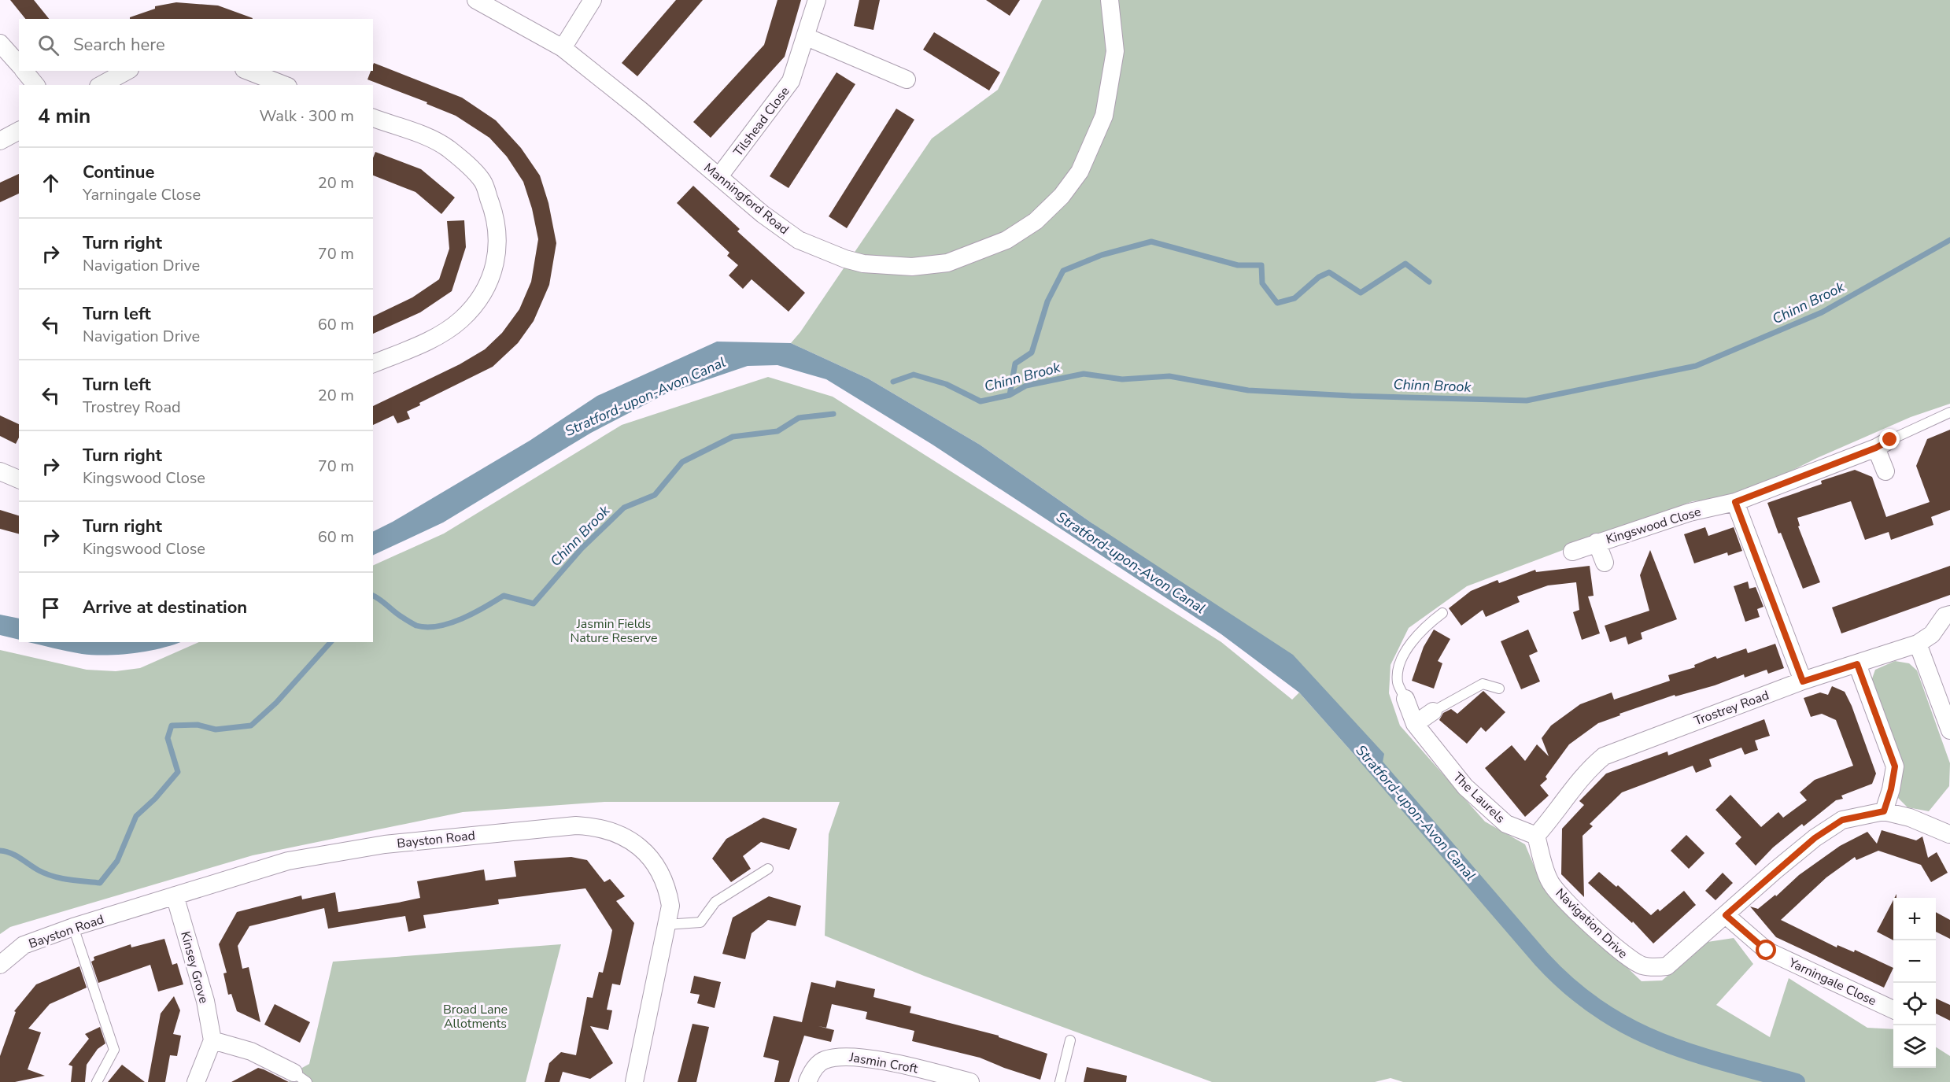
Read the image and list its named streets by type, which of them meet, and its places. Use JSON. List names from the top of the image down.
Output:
{
  "streets": {
    "street": [
      "Tilshead Close",
      "Manningford Road",
      "Kingswood Close",
      "Trostrey Road",
      "The Laurels",
      "Bayston Road",
      "Navigation Drive",
      "Kinsey Grove",
      "Yarningale Close",
      "Jasmin Croft"
    ]
  },
  "crossings": [
    ["Tilshead Close", "Manningford Road"],
    ["Trostrey Road", "The Laurels"],
    ["Trostrey Road", "Navigation Drive"],
    ["The Laurels", "Navigation Drive"],
    ["Bayston Road", "Kinsey Grove"],
    ["Navigation Drive", "Yarningale Close"]
  ],
  "water": ["Chinn Brook", "Stratford-upon-Avon Canal"],
  "parks": ["Jasmin Fields Nature Reserve", "Broad Lane Allotments"],
  "page": {
    "search": "Search here",
    "heading": ["4 min", "Walk · 300 m"],
    "list": [
      ["Continue", "Yarningale Close", "20 m"],
      ["Turn right", "Navigation Drive", "70 m"],
      ["Turn left", "Navigation Drive", "60 m"],
      ["Turn left", "Trostrey Road", "20 m"],
      ["Turn right", "Kingswood Close", "70 m"],
      ["Turn right", "Kingswood Close", "60 m"],
      "Arrive at destination"
    ],
    "map_buttons": ["+", "−"]
  }
}
